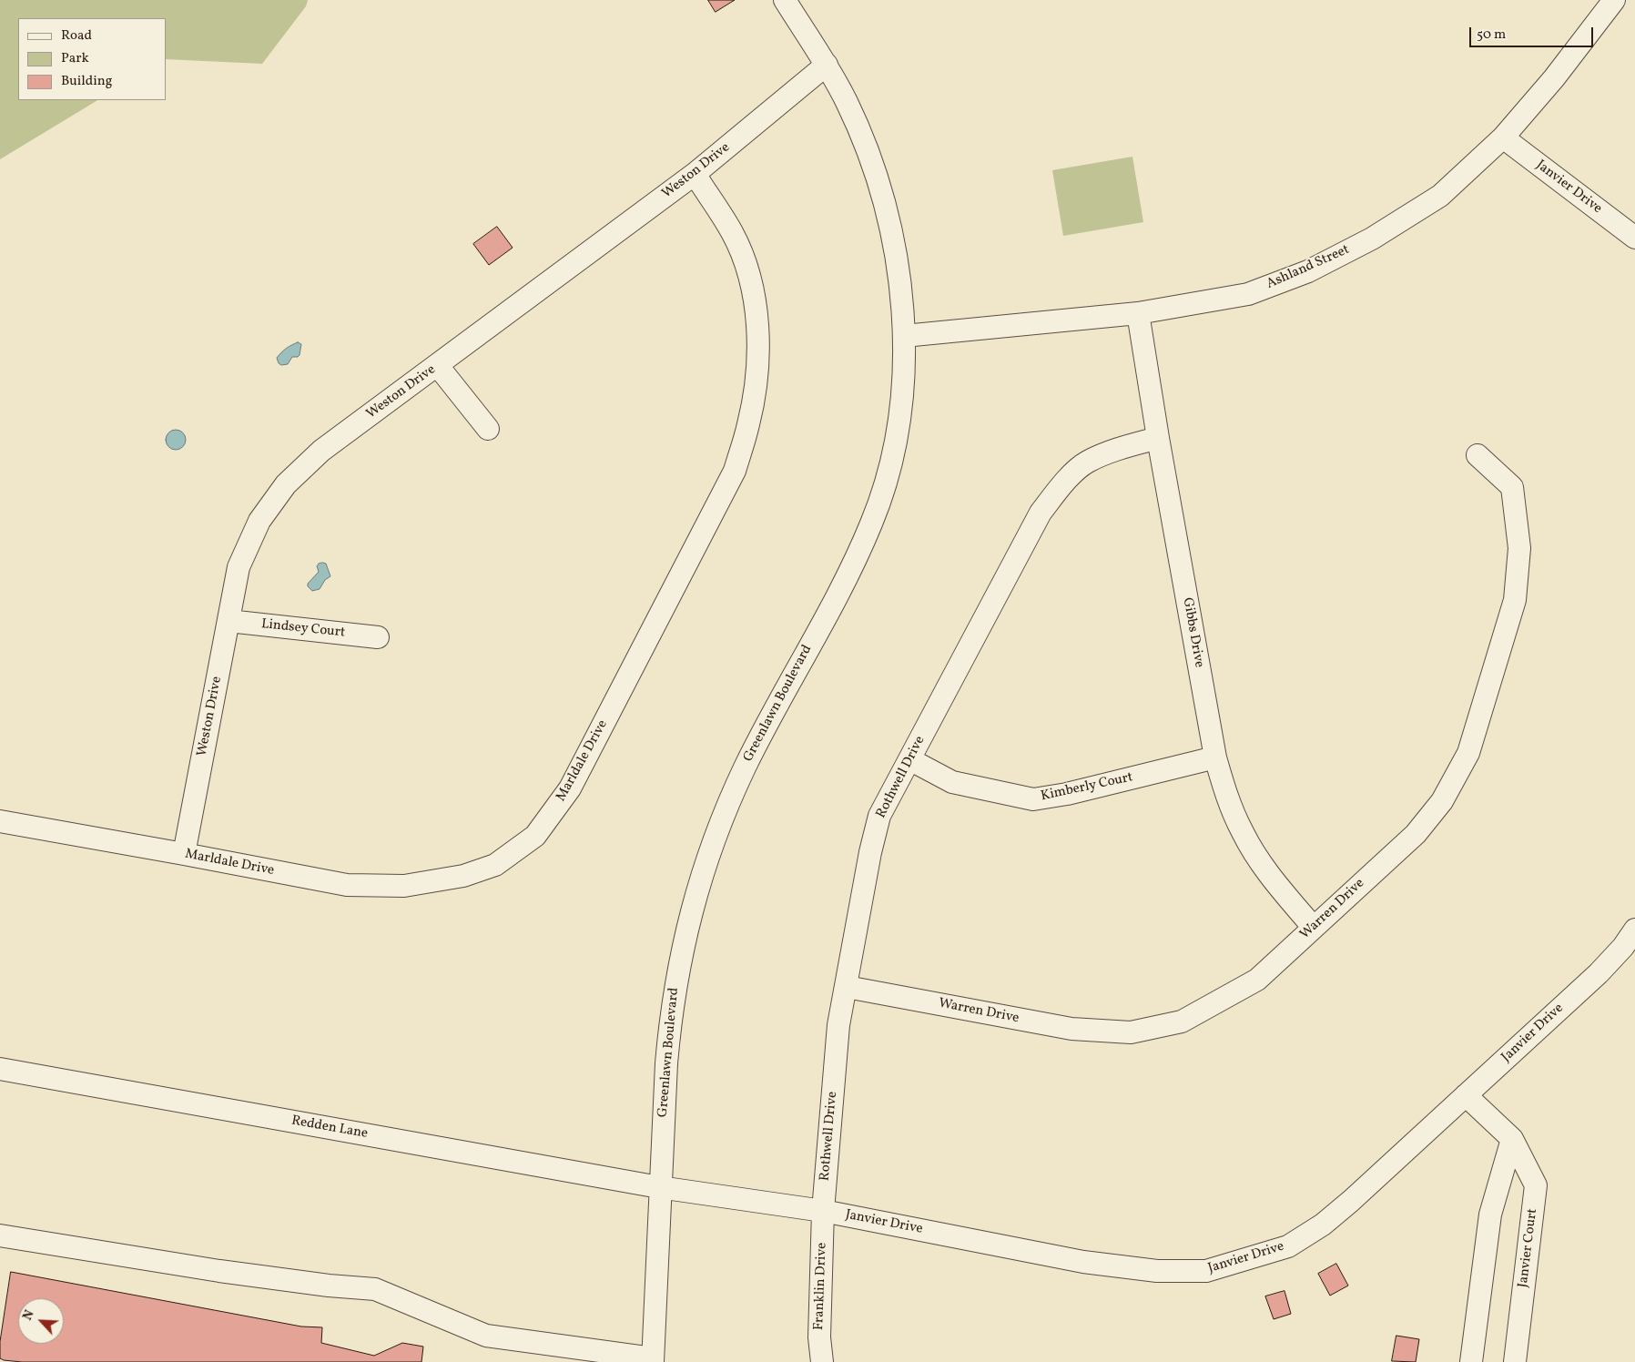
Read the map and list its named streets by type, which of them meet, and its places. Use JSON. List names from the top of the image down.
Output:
{
  "streets": {
    "street": [
      "Weston Drive",
      "Janvier Drive",
      "Ashland Street",
      "Lindsey Court",
      "Gibbs Drive",
      "Greenlawn Boulevard",
      "Marldale Drive",
      "Rothwell Drive",
      "Kimberly Court",
      "Warren Drive",
      "Redden Lane",
      "Janvier Court",
      "Franklin Drive"
    ]
  },
  "crossings": [
    ["Weston Drive", "Lindsey Court"],
    ["Weston Drive", "Greenlawn Boulevard"],
    ["Weston Drive", "Marldale Drive"],
    ["Janvier Drive", "Ashland Street"],
    ["Janvier Drive", "Greenlawn Boulevard"],
    ["Janvier Drive", "Rothwell Drive"],
    ["Janvier Drive", "Redden Lane"],
    ["Janvier Drive", "Janvier Court"],
    ["Janvier Drive", "Franklin Drive"],
    ["Ashland Street", "Gibbs Drive"],
    ["Ashland Street", "Greenlawn Boulevard"],
    ["Gibbs Drive", "Rothwell Drive"],
    ["Gibbs Drive", "Kimberly Court"],
    ["Gibbs Drive", "Warren Drive"],
    ["Greenlawn Boulevard", "Redden Lane"],
    ["Rothwell Drive", "Kimberly Court"],
    ["Rothwell Drive", "Warren Drive"],
    ["Rothwell Drive", "Franklin Drive"]
  ],
  "legend": ["Road", "Park", "Building"],
  "scale_bar": "50 m",
  "north": "top left"
}
